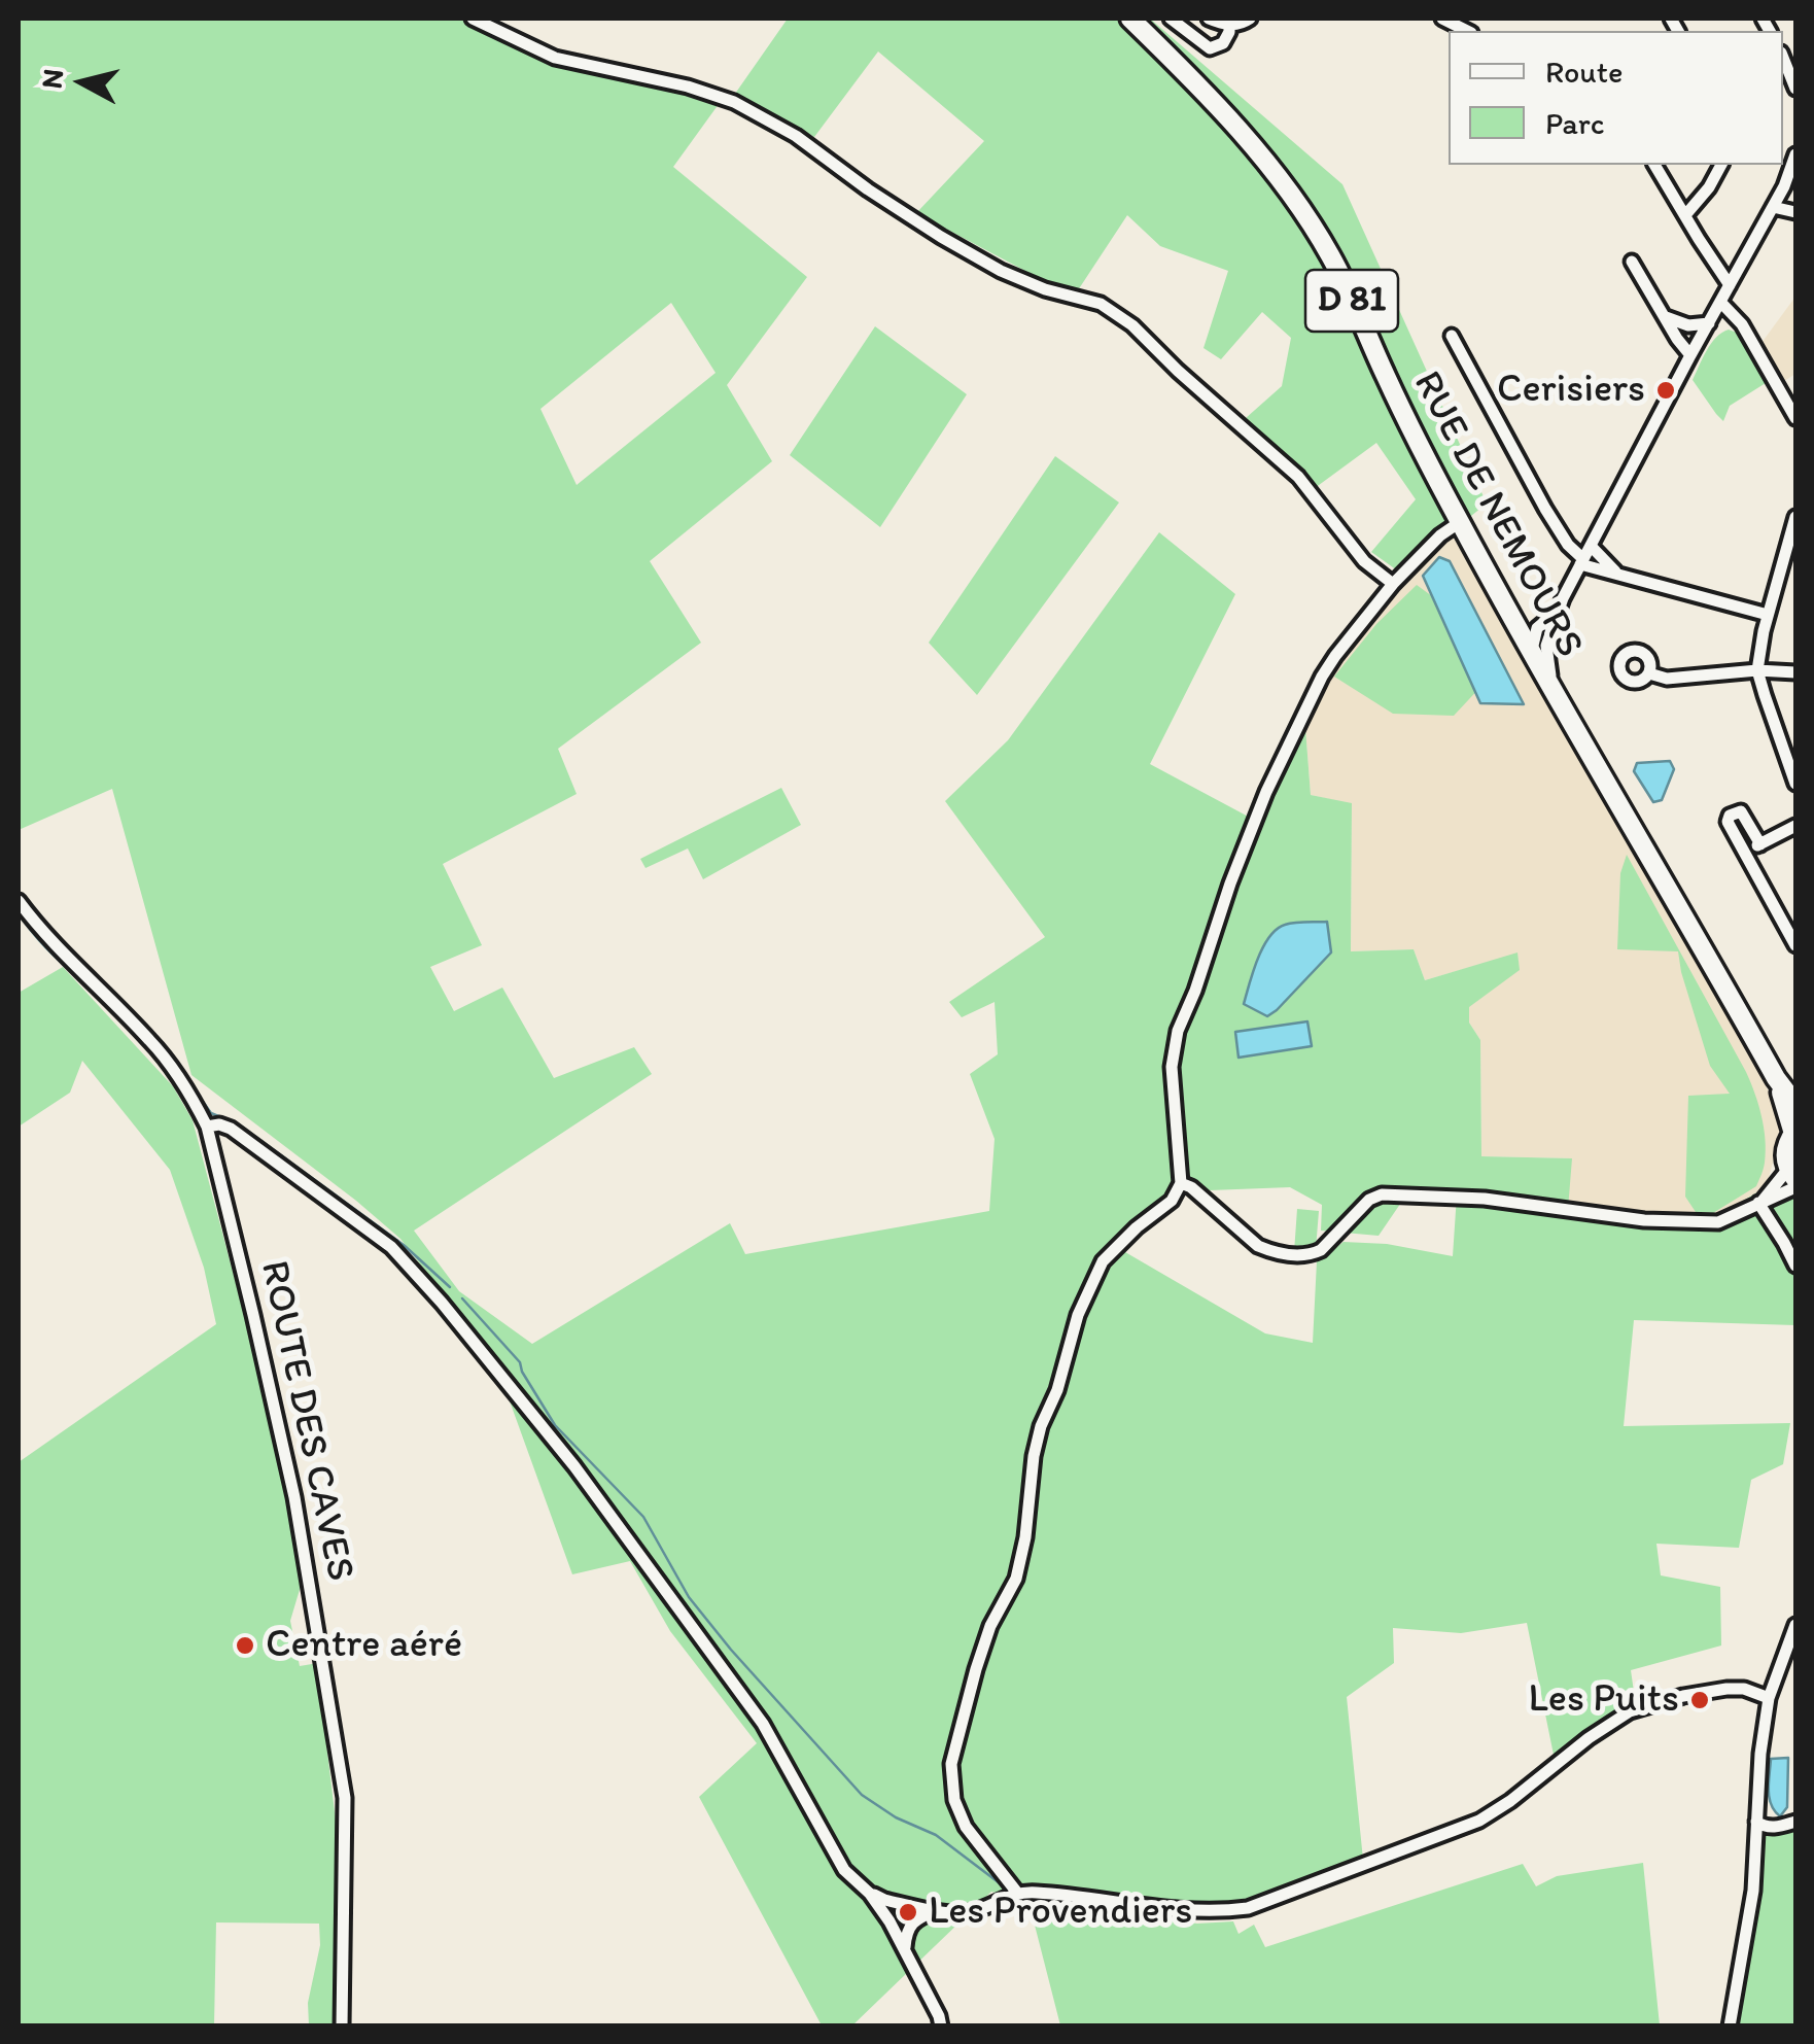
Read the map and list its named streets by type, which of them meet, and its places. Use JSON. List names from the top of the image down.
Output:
{
  "streets": {
    "main road": ["D 81", "RUE DE NEMOURS"],
    "street": ["ROUTE DES CAVES"]
  },
  "crossings": [
    ["D 81", "RUE DE NEMOURS"]
  ],
  "places": [
    "Cerisiers",
    "Centre aéré",
    "Les Puits",
    "Les Provendiers"
  ],
  "legend": ["Route", "Parc"],
  "north": "left"
}
